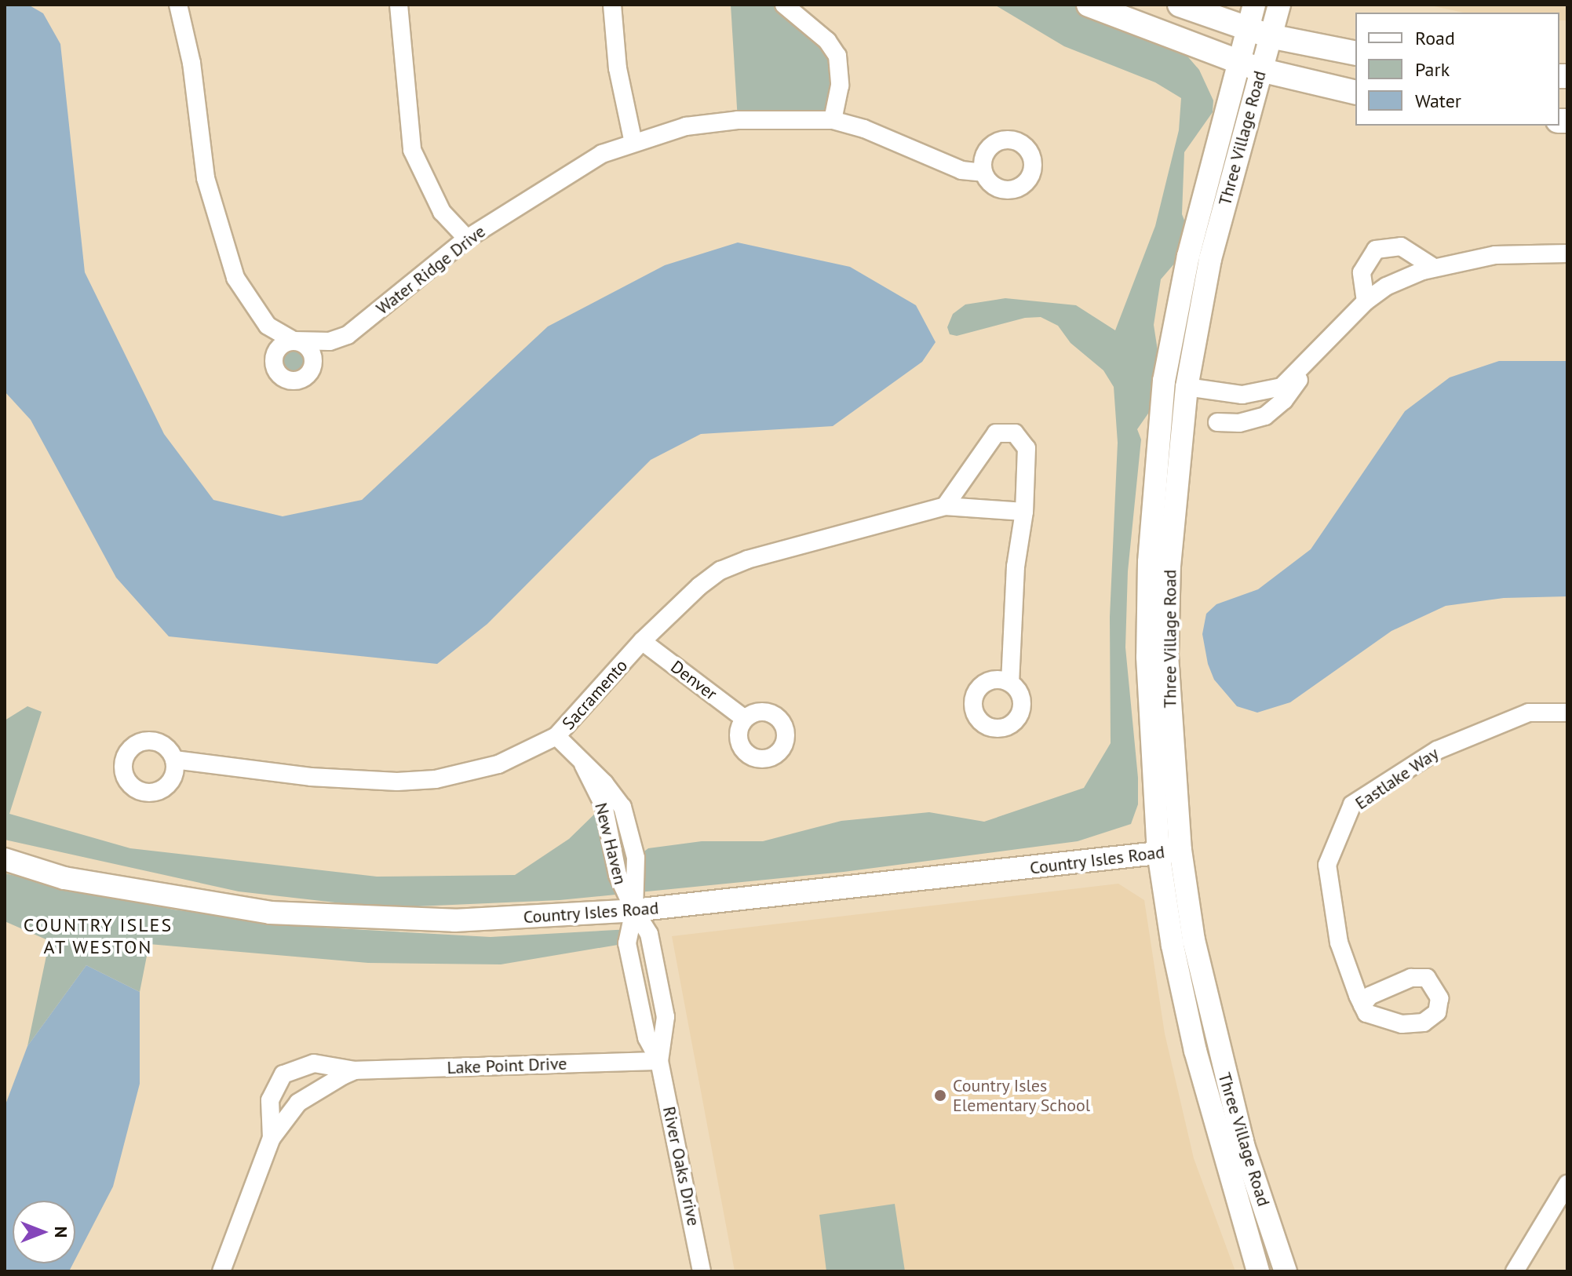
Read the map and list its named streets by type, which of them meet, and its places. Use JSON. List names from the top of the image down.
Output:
{
  "streets": {
    "street": [
      "Three Village Road",
      "Water Ridge Drive",
      "Denver",
      "Sacramento",
      "Eastlake Way",
      "New Haven",
      "Country Isles Road",
      "Lake Point Drive",
      "River Oaks Drive"
    ]
  },
  "crossings": [
    ["Three Village Road", "Country Isles Road"],
    ["Denver", "Sacramento"],
    ["Sacramento", "New Haven"],
    ["New Haven", "Country Isles Road"],
    ["New Haven", "River Oaks Drive"],
    ["Country Isles Road", "River Oaks Drive"],
    ["Lake Point Drive", "River Oaks Drive"]
  ],
  "districts": ["COUNTRY ISLES AT WESTON"],
  "places": ["Country Isles Elementary School"],
  "legend": ["Road", "Park", "Water"],
  "north": "right"
}
